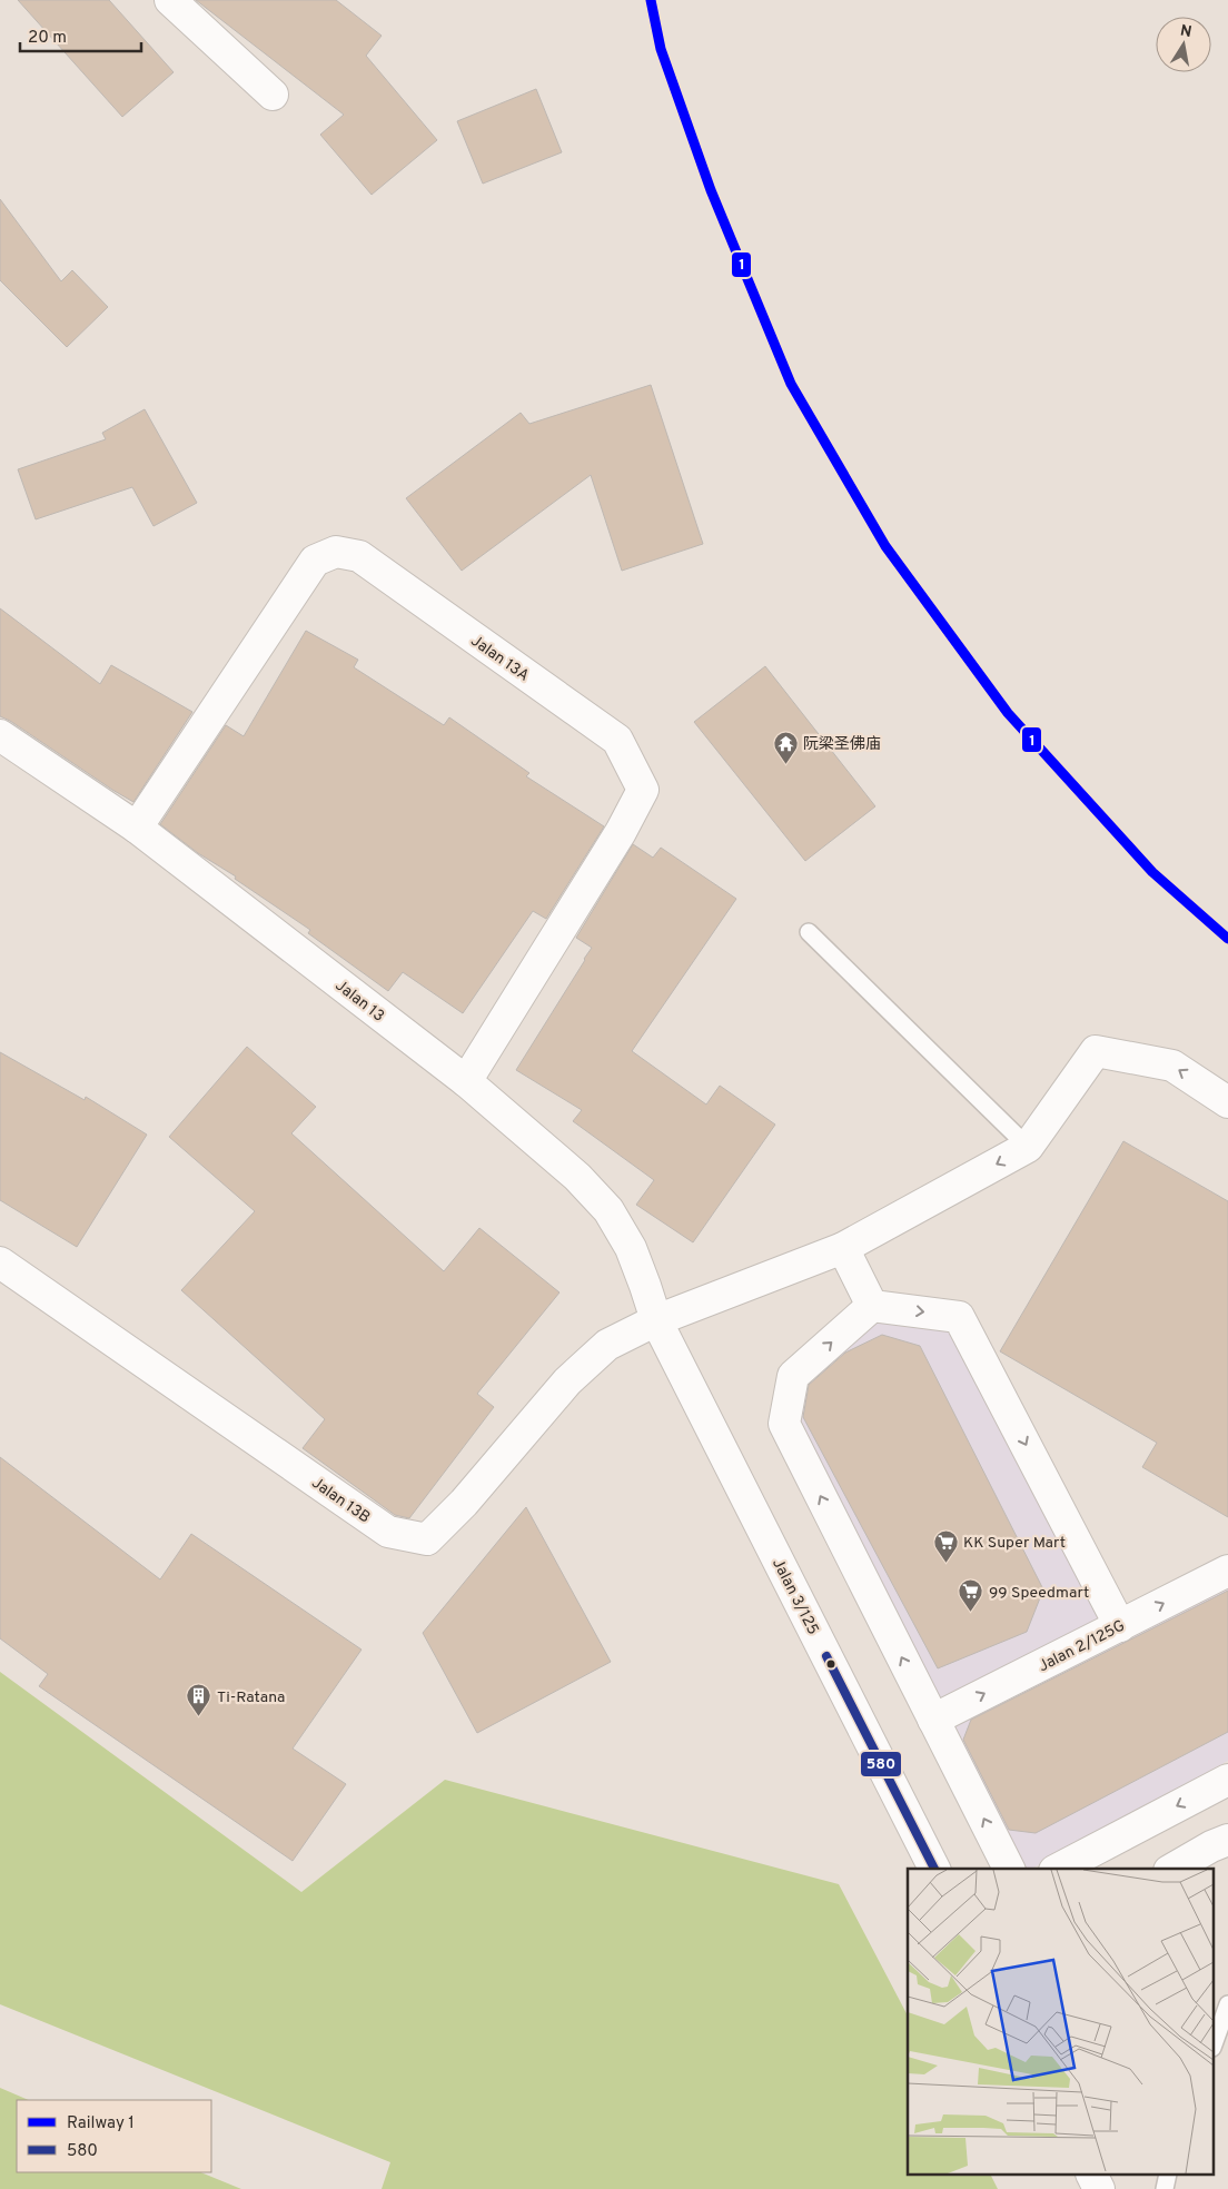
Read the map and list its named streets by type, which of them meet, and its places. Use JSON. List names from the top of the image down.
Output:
{
  "streets": {
    "street": [
      "Jalan 13A",
      "Jalan 13",
      "Jalan 13B",
      "Jalan 3/125",
      "Jalan 2/125G"
    ]
  },
  "crossings": [
    ["Jalan 13A", "Jalan 13"],
    ["Jalan 13", "Jalan 13B"],
    ["Jalan 13", "Jalan 3/125"],
    ["Jalan 13B", "Jalan 3/125"]
  ],
  "places": {
    "temple": ["阮梁圣佛庙"],
    "supermarket": ["KK Super Mart", "99 Speedmart"],
    "building": ["Ti-Ratana"]
  },
  "lines": ["rail line 1", "transit line 580"],
  "legend": ["Railway 1", "580"],
  "scale_bar": "20 m",
  "north": "top"
}
